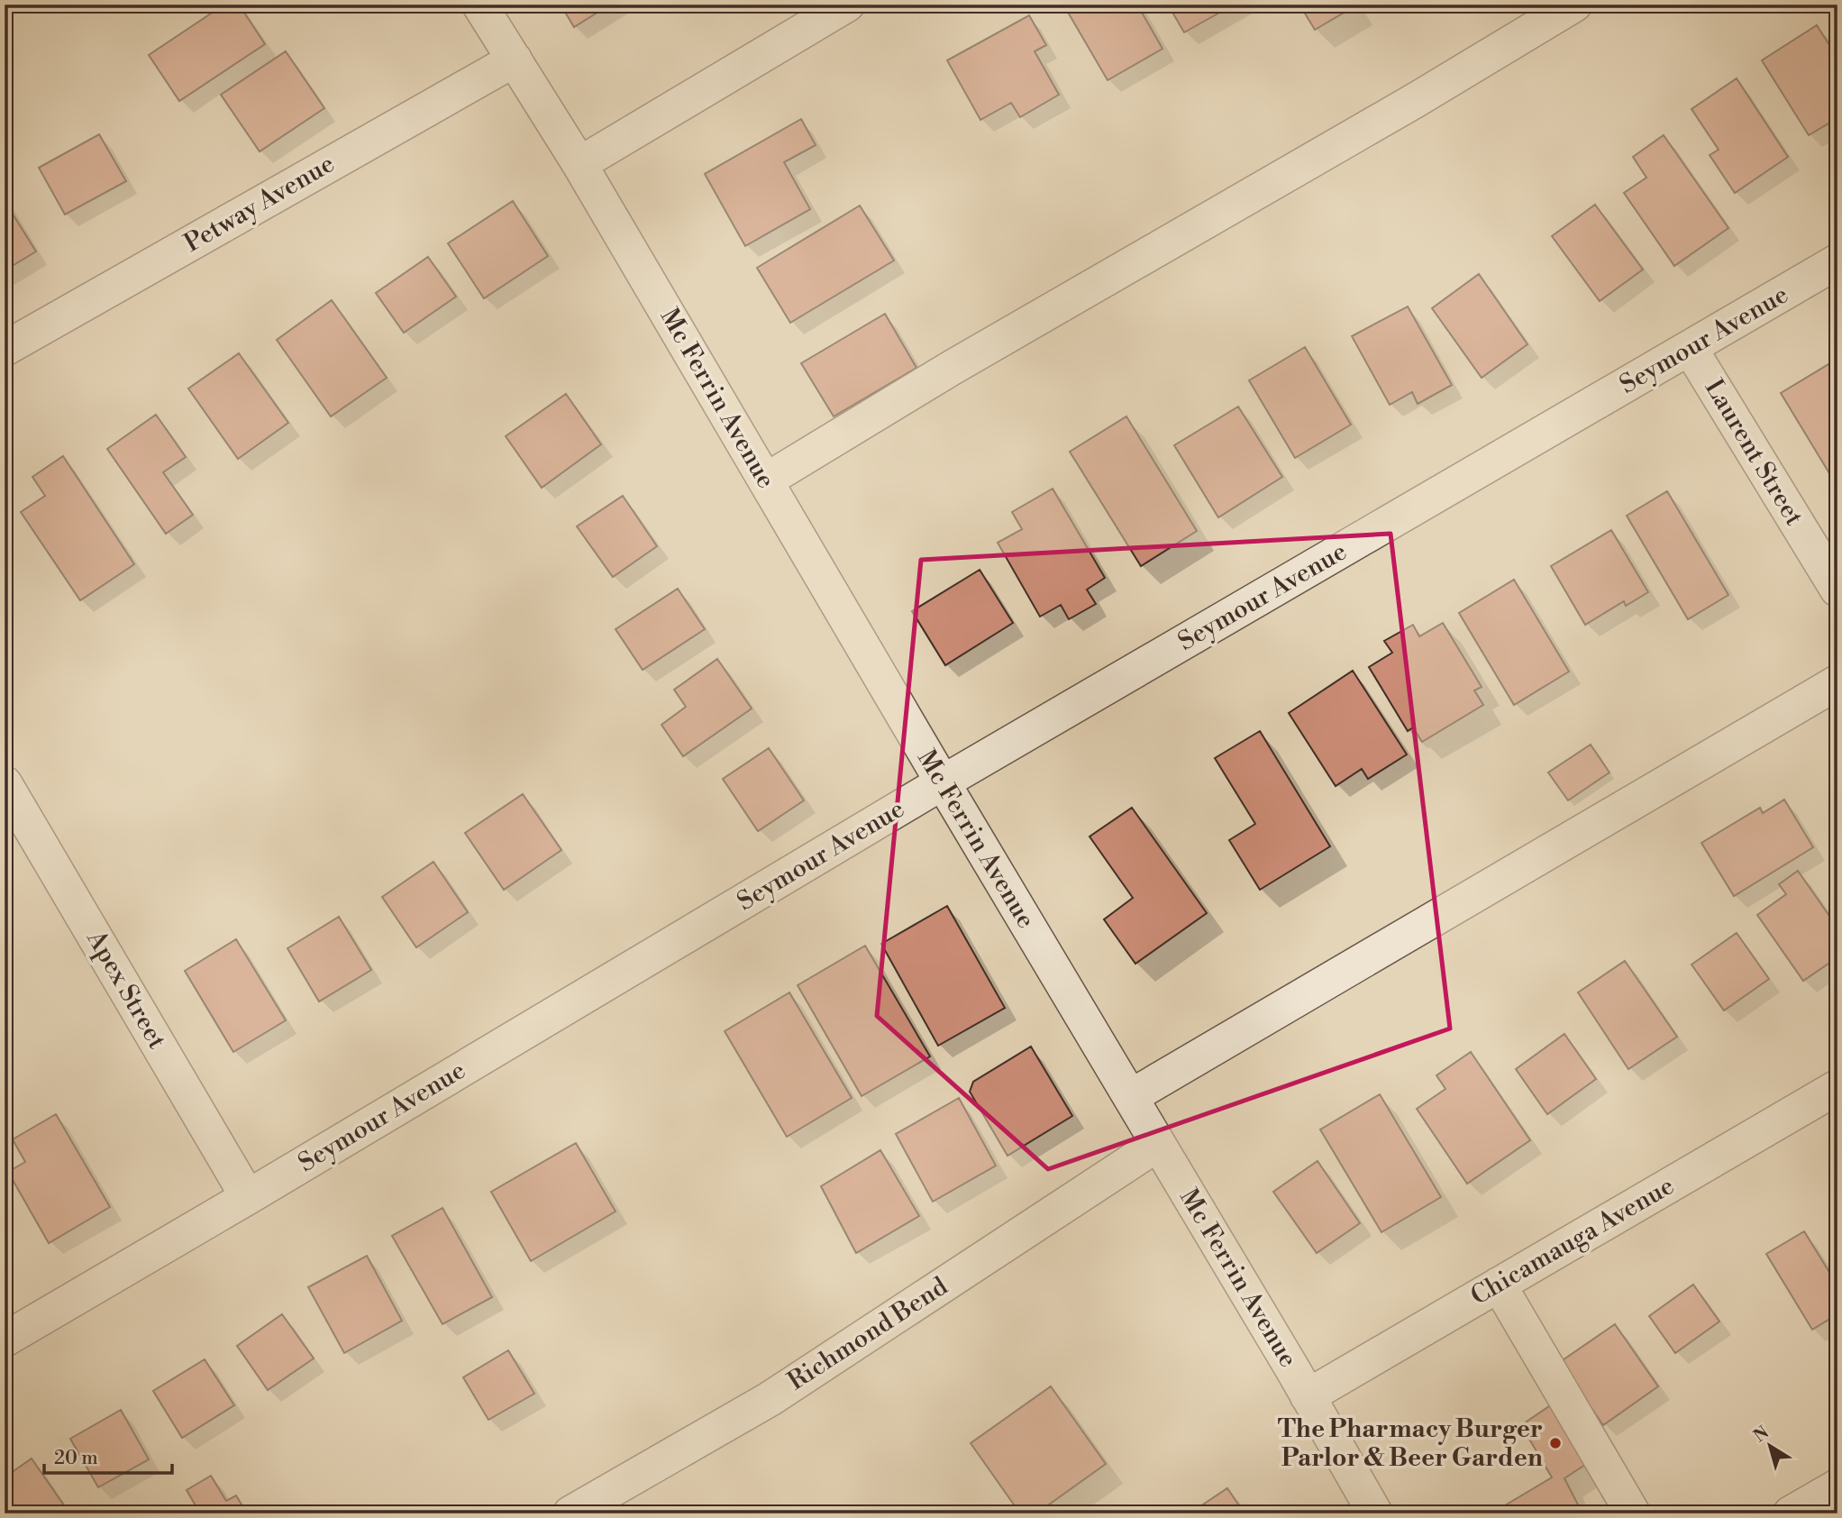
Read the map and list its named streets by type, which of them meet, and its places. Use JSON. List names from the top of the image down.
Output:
{
  "streets": {
    "street": [
      "Petway Avenue",
      "Seymour Avenue",
      "Mc Ferrin Avenue",
      "Laurent Street",
      "Apex Street",
      "Chicamauga Avenue",
      "Richmond Bend"
    ]
  },
  "crossings": [
    ["Petway Avenue", "Mc Ferrin Avenue"],
    ["Seymour Avenue", "Mc Ferrin Avenue"],
    ["Seymour Avenue", "Laurent Street"],
    ["Seymour Avenue", "Apex Street"],
    ["Mc Ferrin Avenue", "Chicamauga Avenue"],
    ["Mc Ferrin Avenue", "Richmond Bend"]
  ],
  "places": ["The Pharmacy Burger Parlor & Beer Garden"],
  "scale_bar": "20 m",
  "north": "top left"
}
